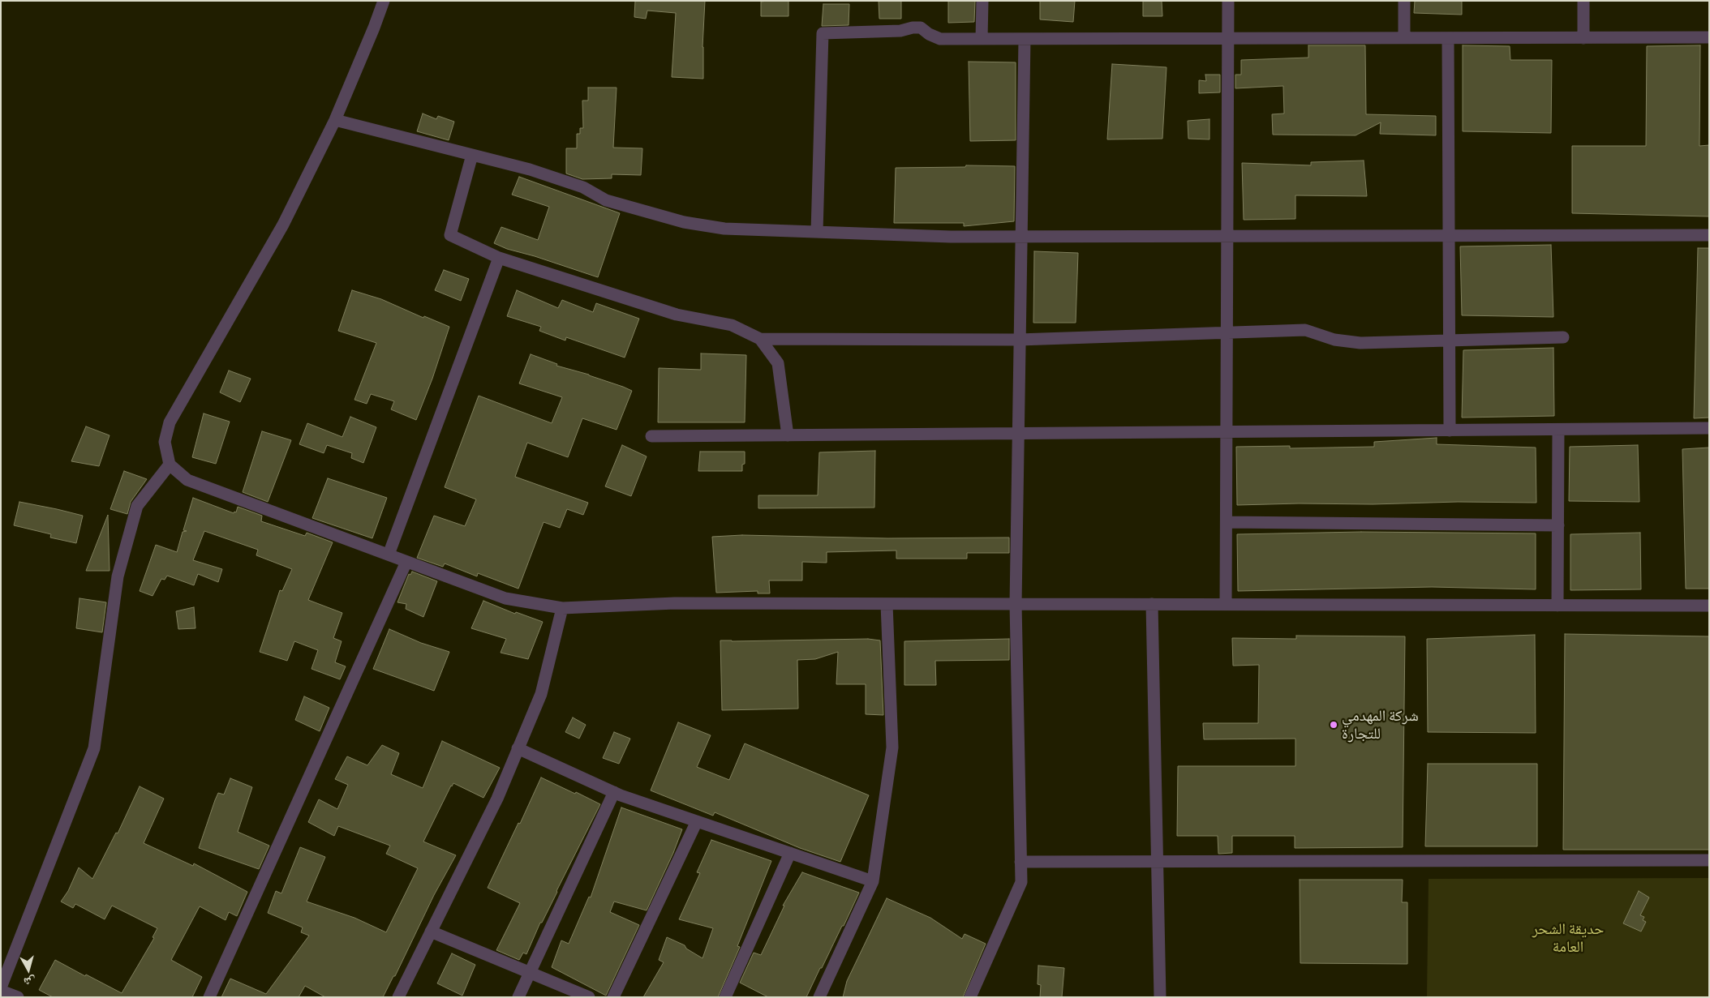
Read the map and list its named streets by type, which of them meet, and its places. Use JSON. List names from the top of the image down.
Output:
{
  "parks": ["حديقة الشحر العامة"],
  "places": ["شركة المهدمي للتجارة"],
  "north": "bottom"
}
